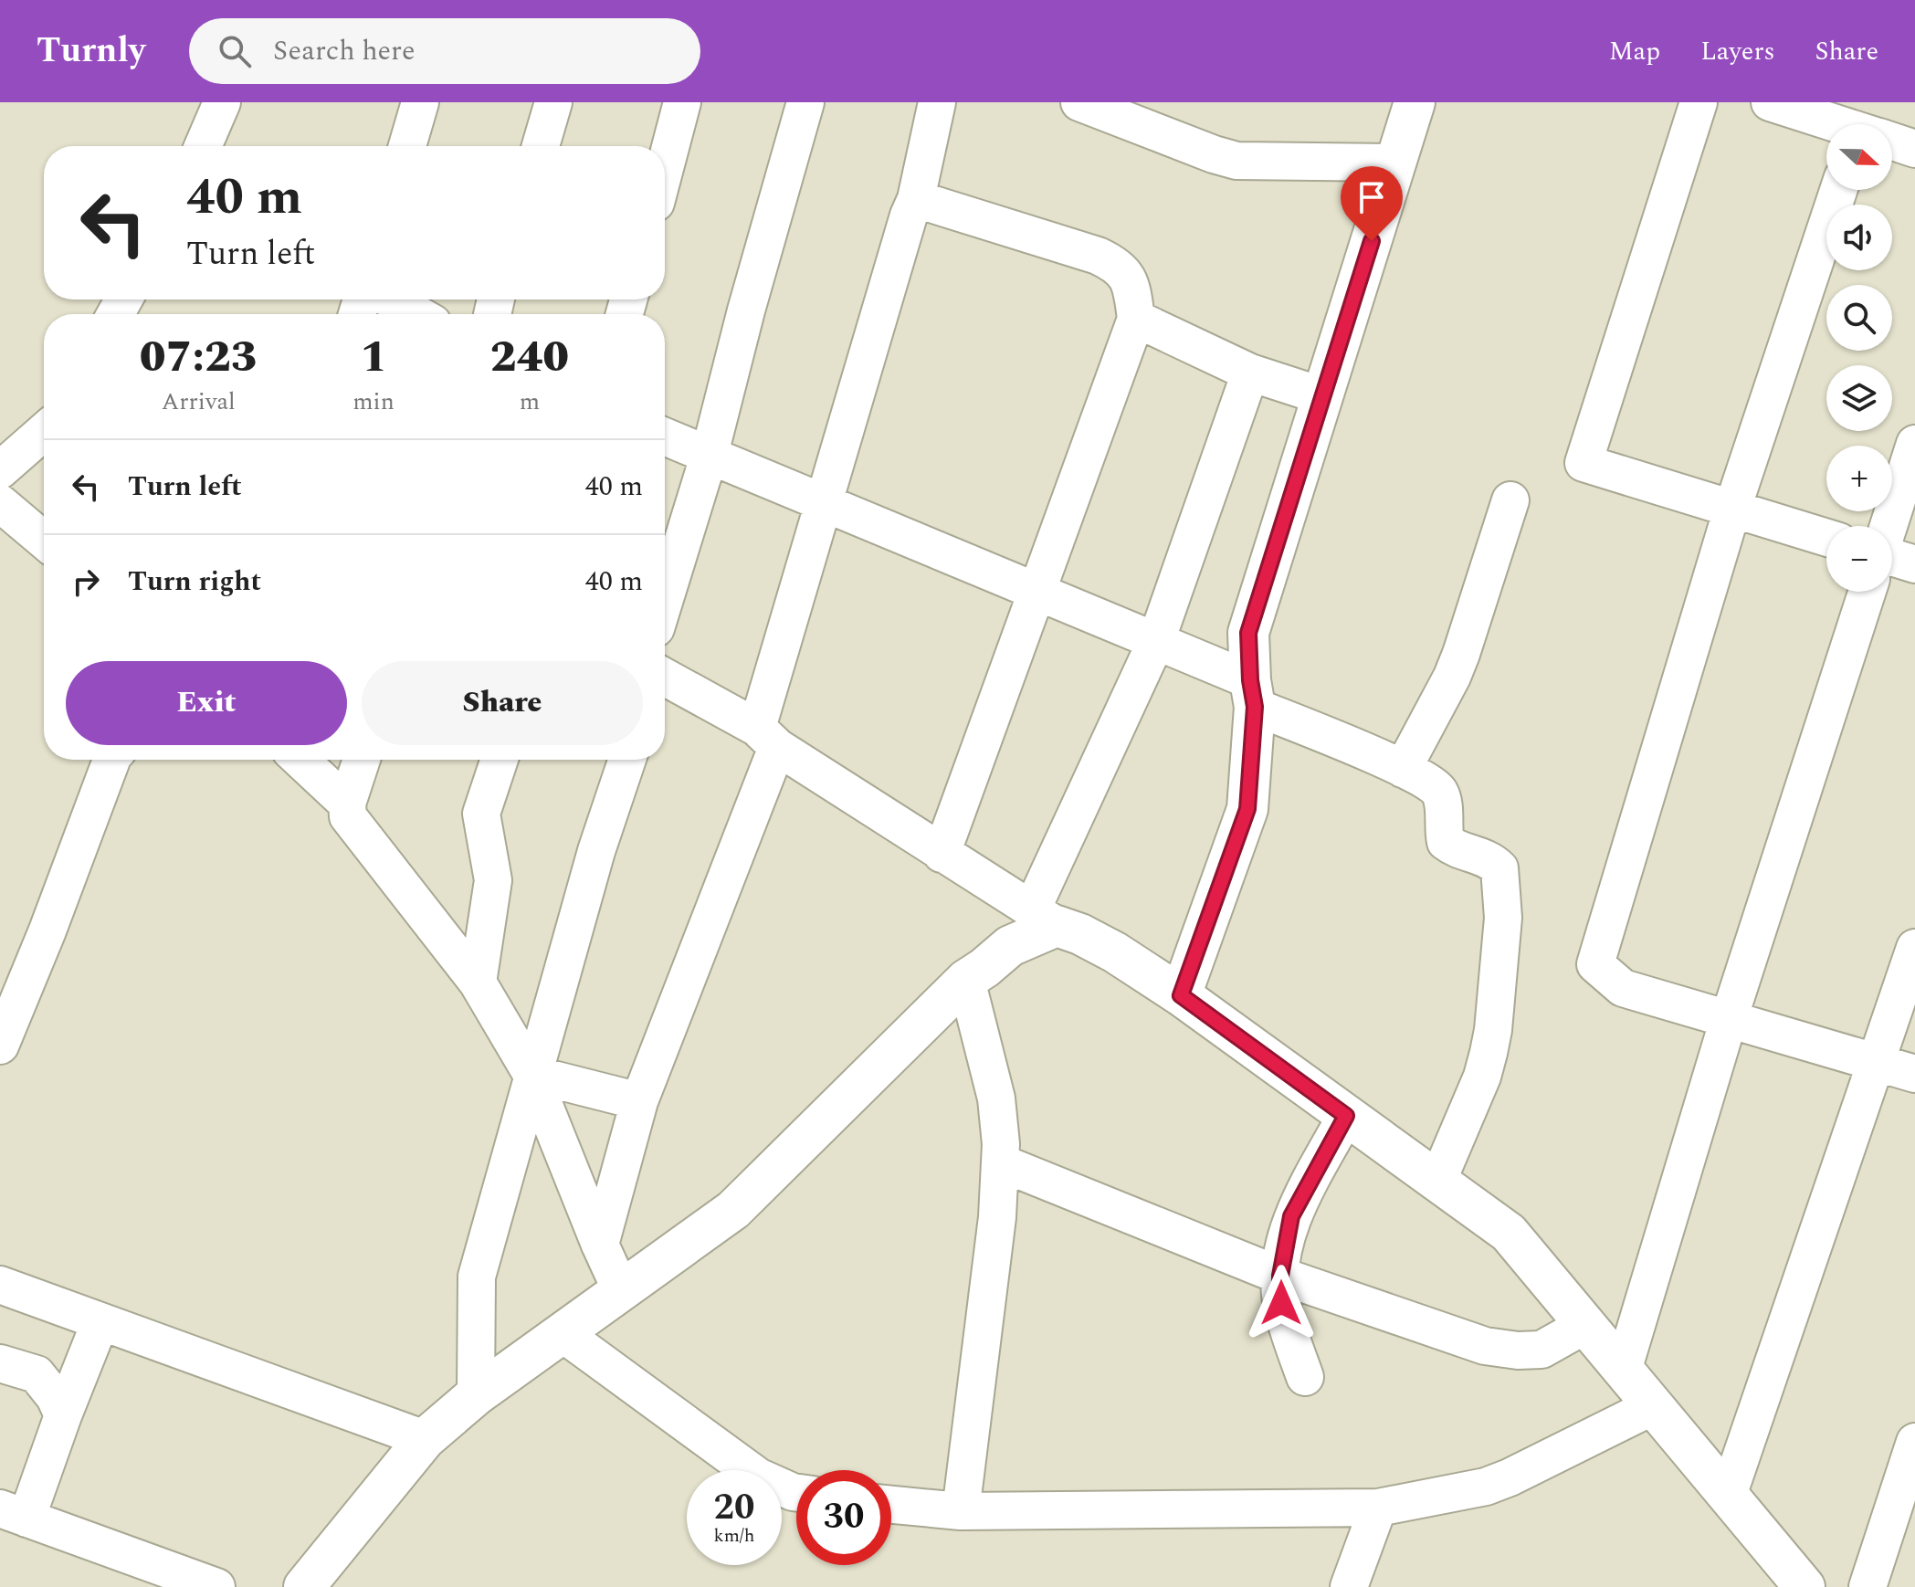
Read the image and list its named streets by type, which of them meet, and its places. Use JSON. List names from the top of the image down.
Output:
{
  "north": "right",
  "page": {
    "header": "Turnly",
    "search": "Search here",
    "nav": ["Map", "Layers", "Share"],
    "map_buttons": ["+", "−"],
    "turn": ["40 m", "Turn left"],
    "eta": [
      "07:23",
      "Arrival",
      "1",
      "min",
      "240",
      "m"
    ],
    "list": [
      {
        "name": "Turn left",
        "value": "40 m"
      },
      {
        "name": "Turn right",
        "value": "40 m"
      }
    ],
    "buttons": ["Exit", "Share"],
    "speed": "20 km/h",
    "limit": "30"
  }
}
